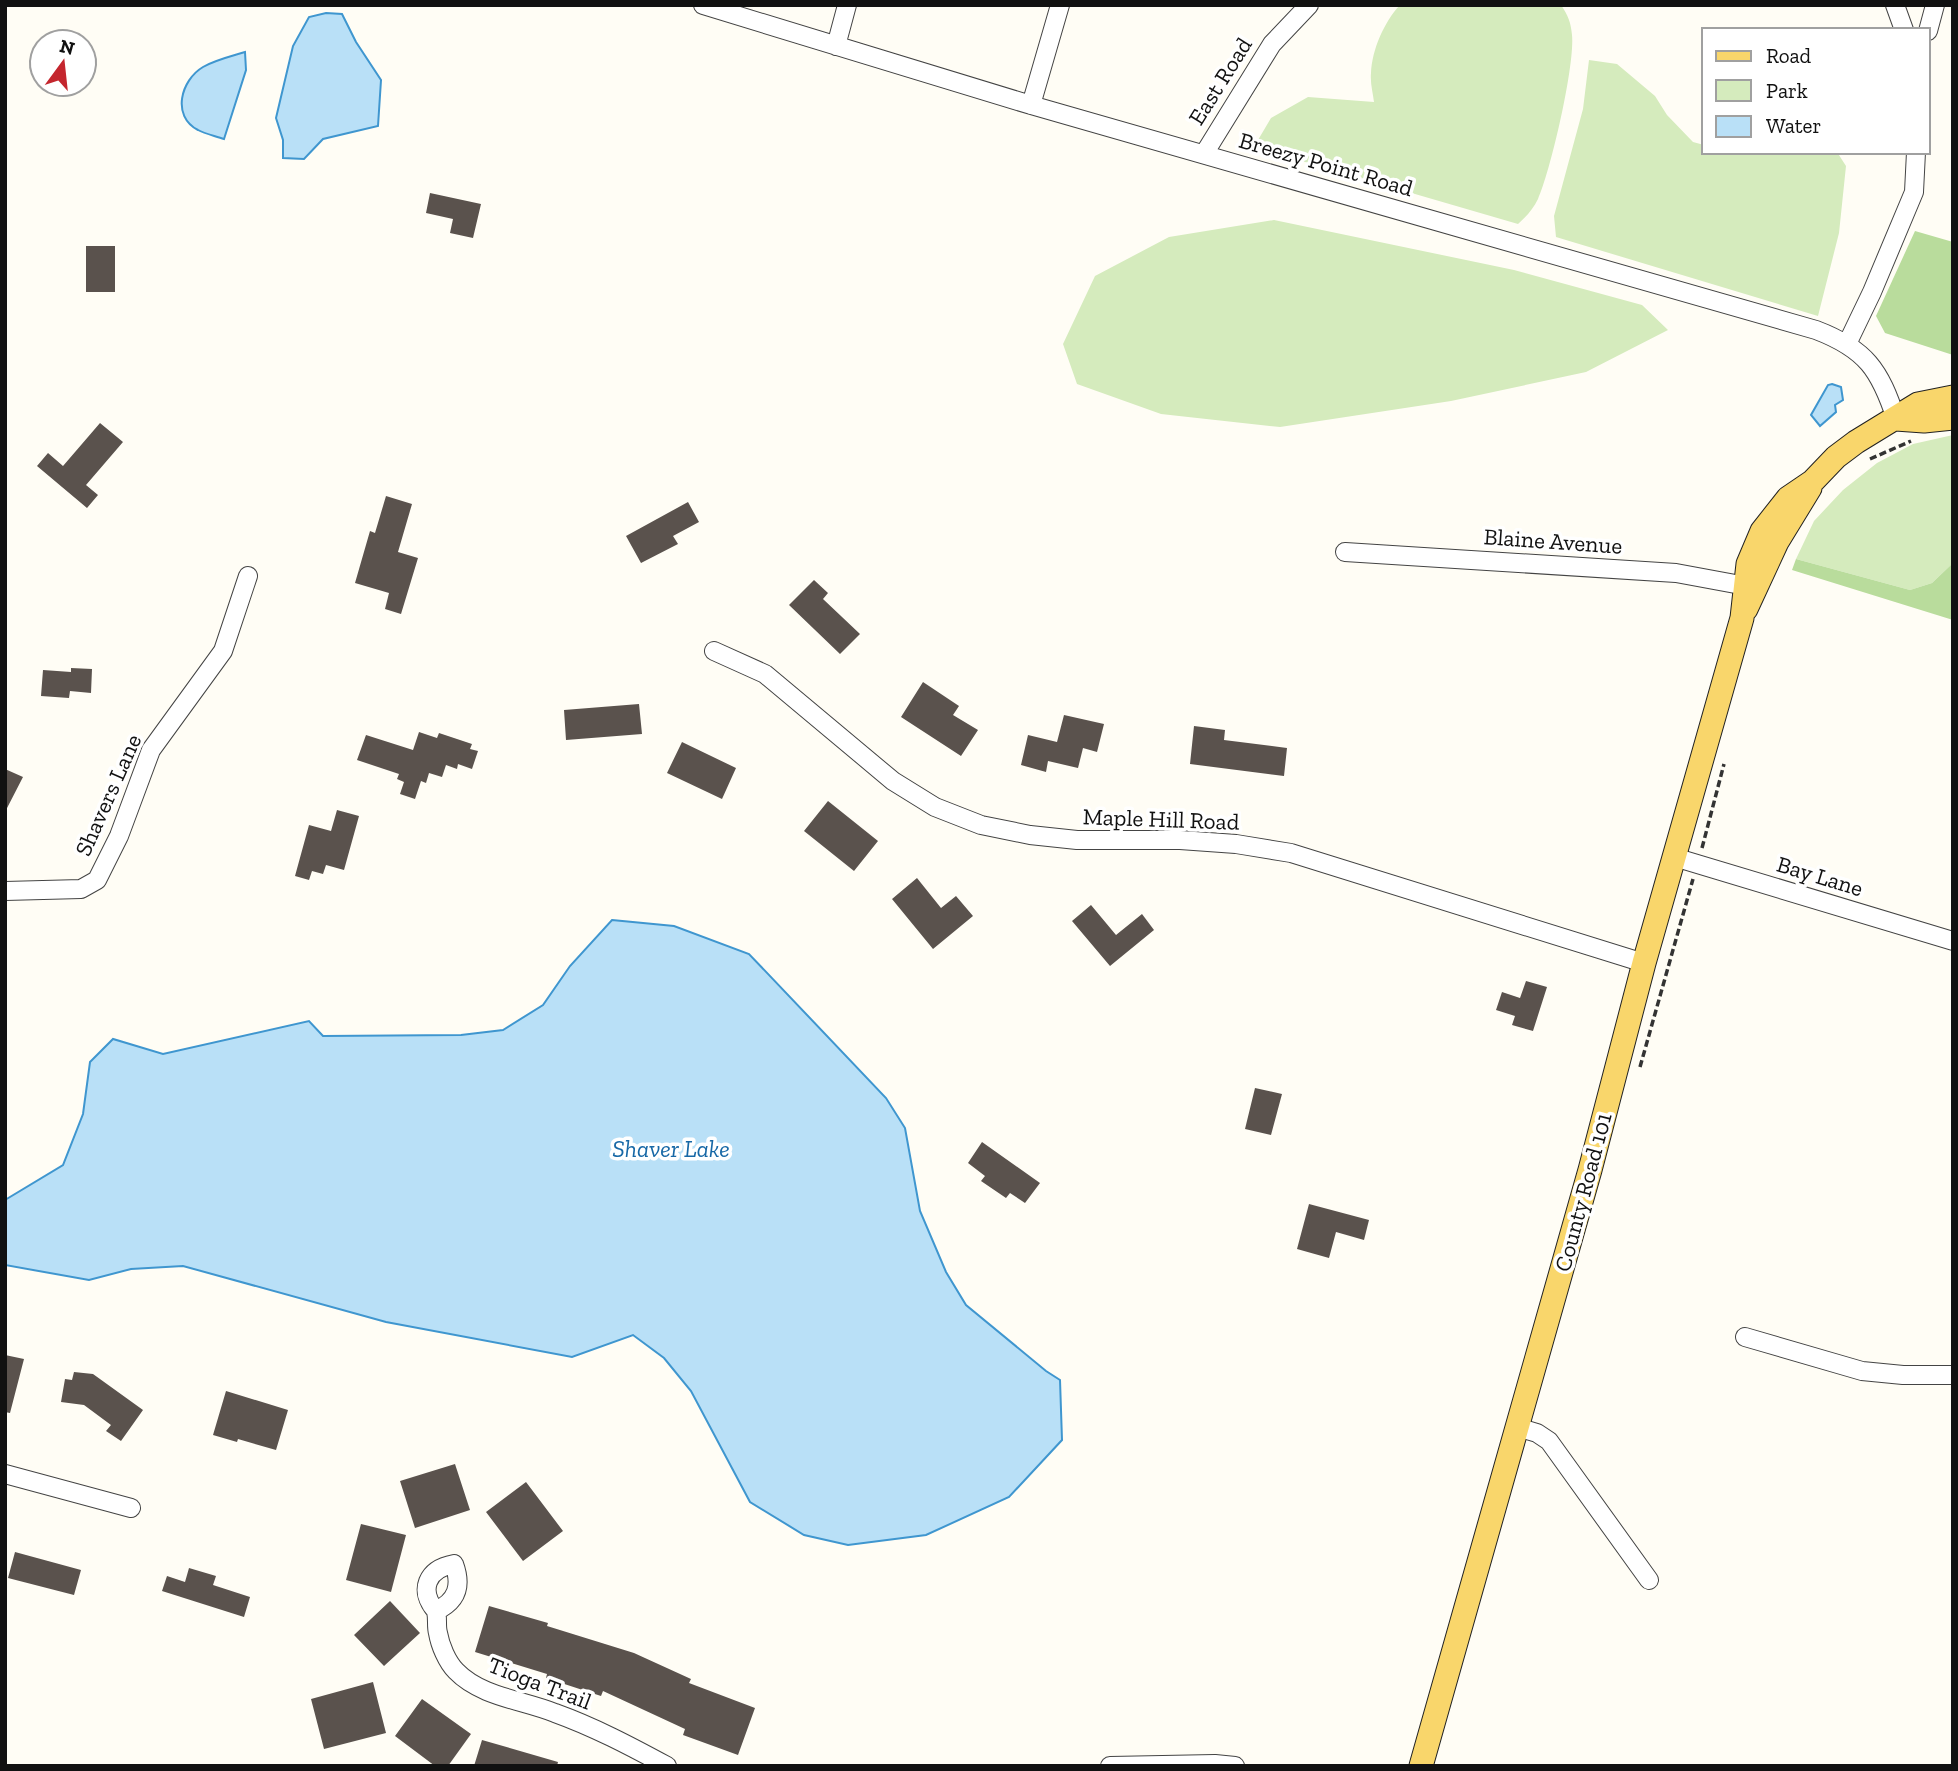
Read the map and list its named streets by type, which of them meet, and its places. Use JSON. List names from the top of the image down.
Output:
{
  "streets": {
    "main road": ["County Road 101"],
    "street": [
      "East Road",
      "Breezy Point Road",
      "Blaine Avenue",
      "Shavers Lane",
      "Maple Hill Road",
      "Bay Lane",
      "Tioga Trail"
    ]
  },
  "crossings": [
    ["East Road", "Breezy Point Road"],
    ["Breezy Point Road", "County Road 101"],
    ["Blaine Avenue", "County Road 101"],
    ["Maple Hill Road", "County Road 101"],
    ["Bay Lane", "County Road 101"]
  ],
  "water": ["Shaver Lake"],
  "legend": ["Road", "Park", "Water"],
  "north": "top"
}
